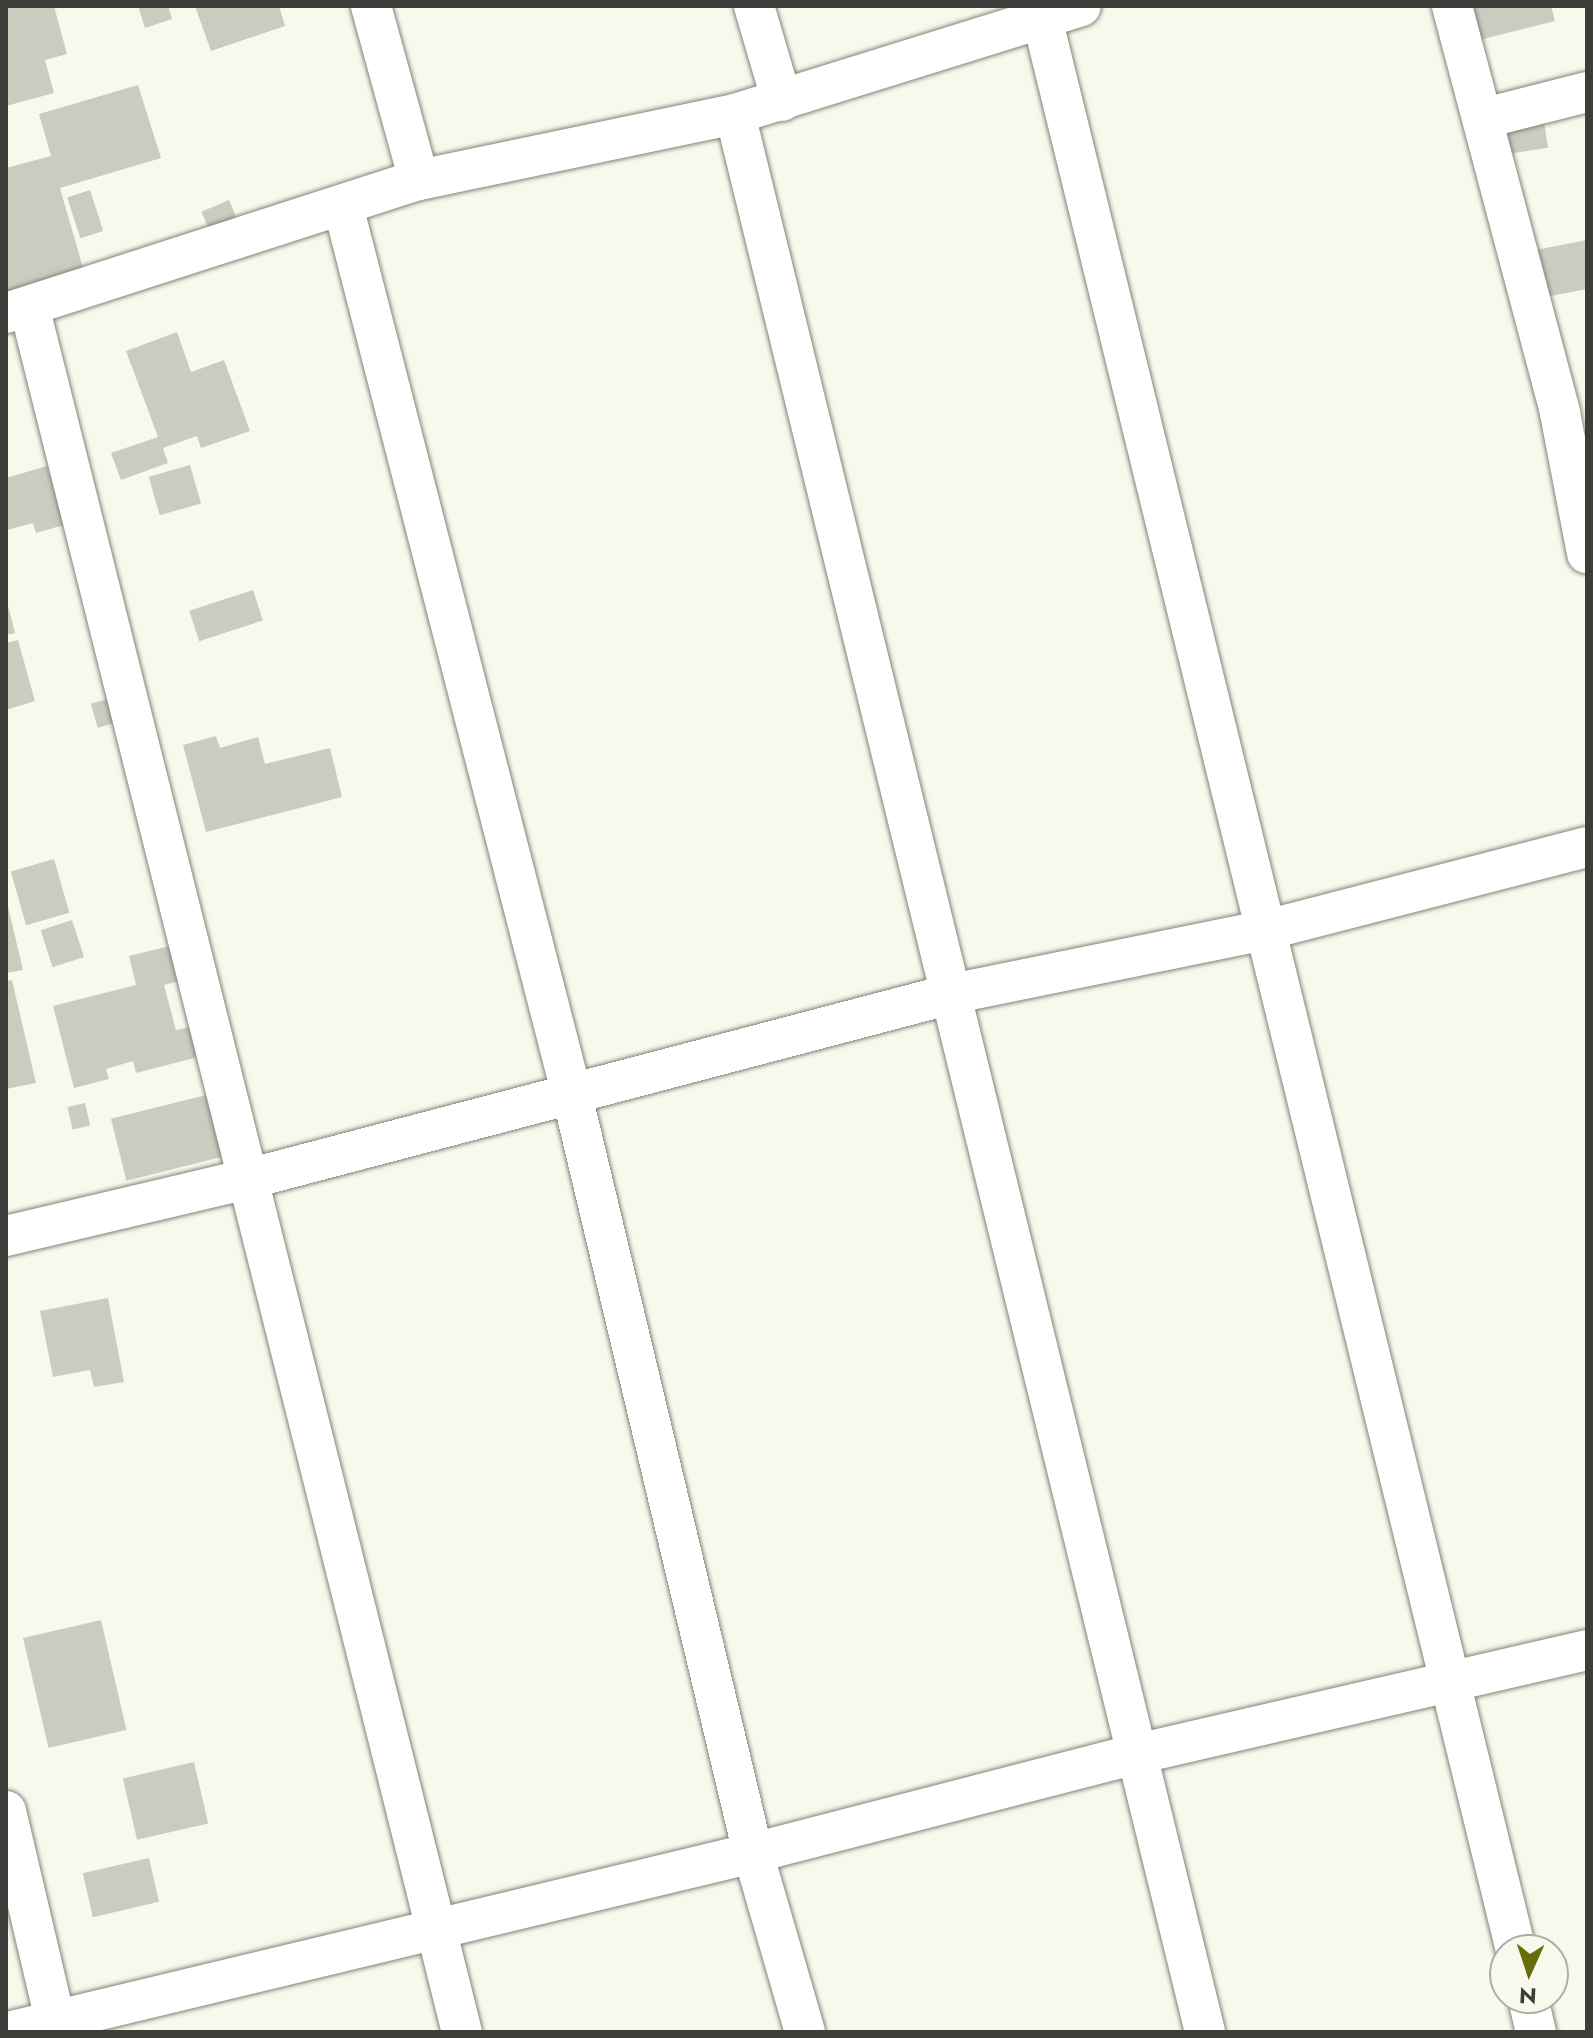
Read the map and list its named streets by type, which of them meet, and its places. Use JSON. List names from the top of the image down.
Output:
{
  "north": "bottom"
}
